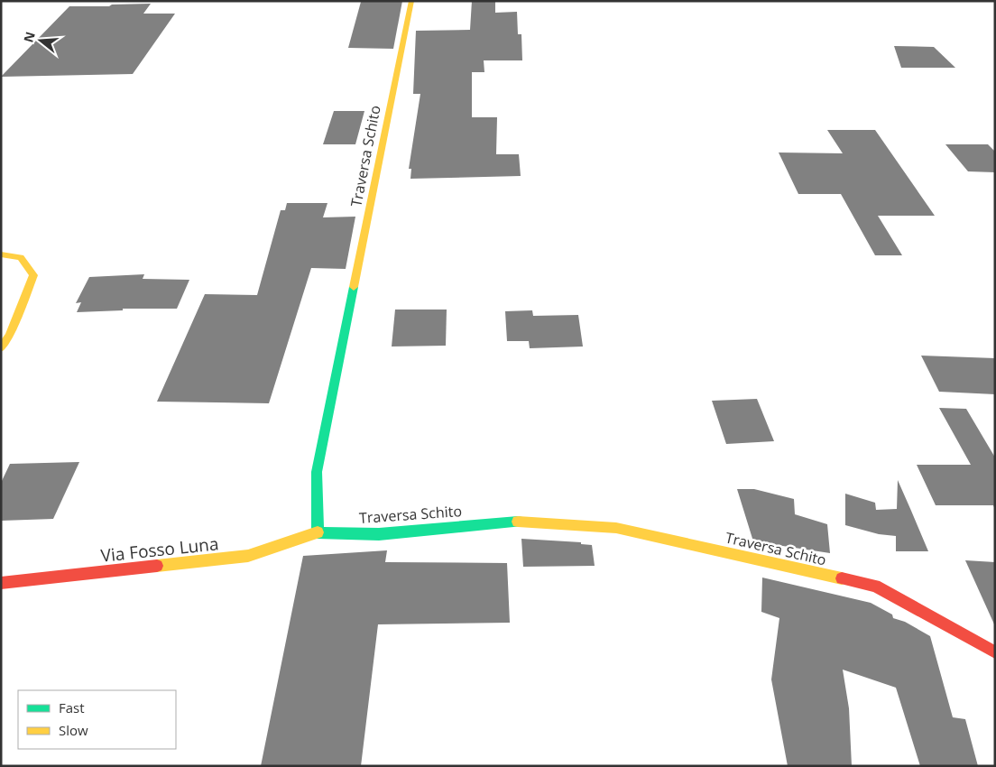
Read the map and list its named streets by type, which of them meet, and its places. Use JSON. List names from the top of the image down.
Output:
{
  "streets": {
    "street": ["Traversa Schito", "Via Fosso Luna"]
  },
  "crossings": [
    ["Traversa Schito", "Via Fosso Luna"]
  ],
  "legend": ["Fast", "Slow"],
  "north": "left"
}
